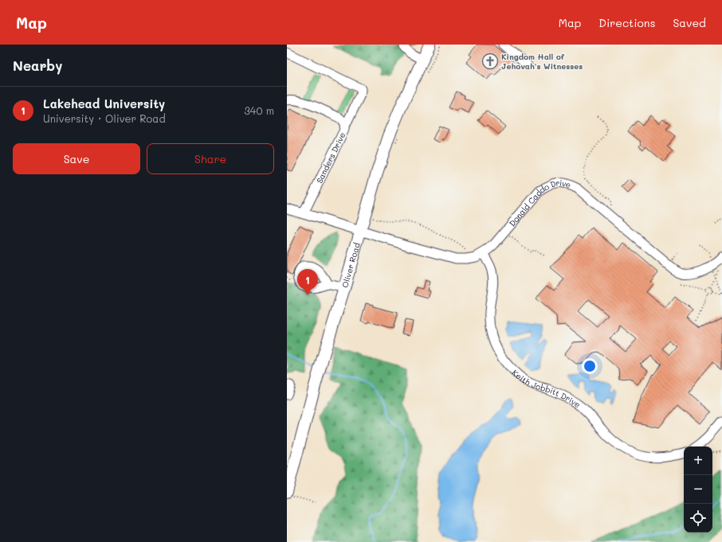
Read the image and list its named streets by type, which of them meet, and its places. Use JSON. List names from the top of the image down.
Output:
{
  "streets": {
    "main road": ["Oliver Road"],
    "street": ["Sanders Drive", "Donald Caddo Drive", "Keith Jobbitt Drive"]
  },
  "crossings": [
    ["Donald Caddo Drive", "Oliver Road"],
    ["Donald Caddo Drive", "Keith Jobbitt Drive"]
  ],
  "places": {
    "church": ["Kingdom Hall of Jehovah's Witnesses"]
  },
  "page": {
    "header": "Map",
    "nav": ["Map", "Directions", "Saved"],
    "heading": "Nearby",
    "list": [
      {
        "mark": "1",
        "name": "Lakehead University",
        "note": "University · Oliver Road",
        "value": "340 m"
      }
    ],
    "buttons": ["Save", "Share"],
    "pins": "1",
    "map_buttons": ["+", "−"]
  }
}
